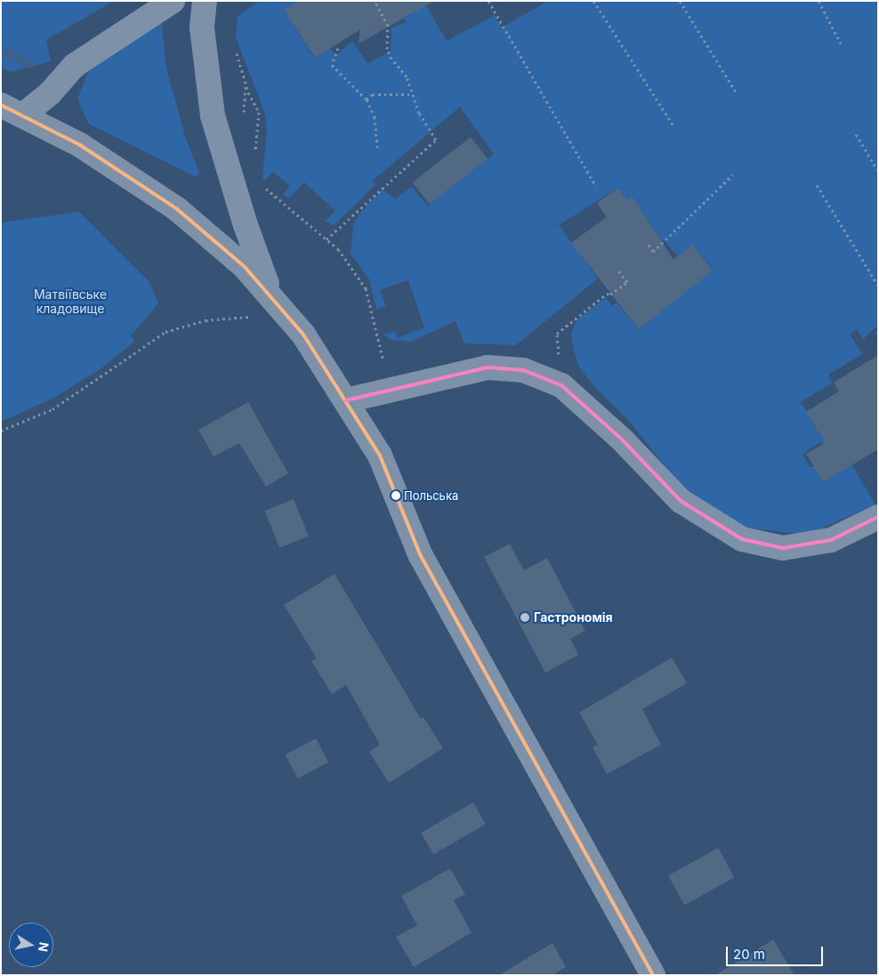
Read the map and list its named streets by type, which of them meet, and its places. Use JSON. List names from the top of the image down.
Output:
{
  "parks": ["Матвіївське кладовище"],
  "places": ["Польська", "Гастрономія"],
  "scale_bar": "20 m",
  "north": "right"
}
